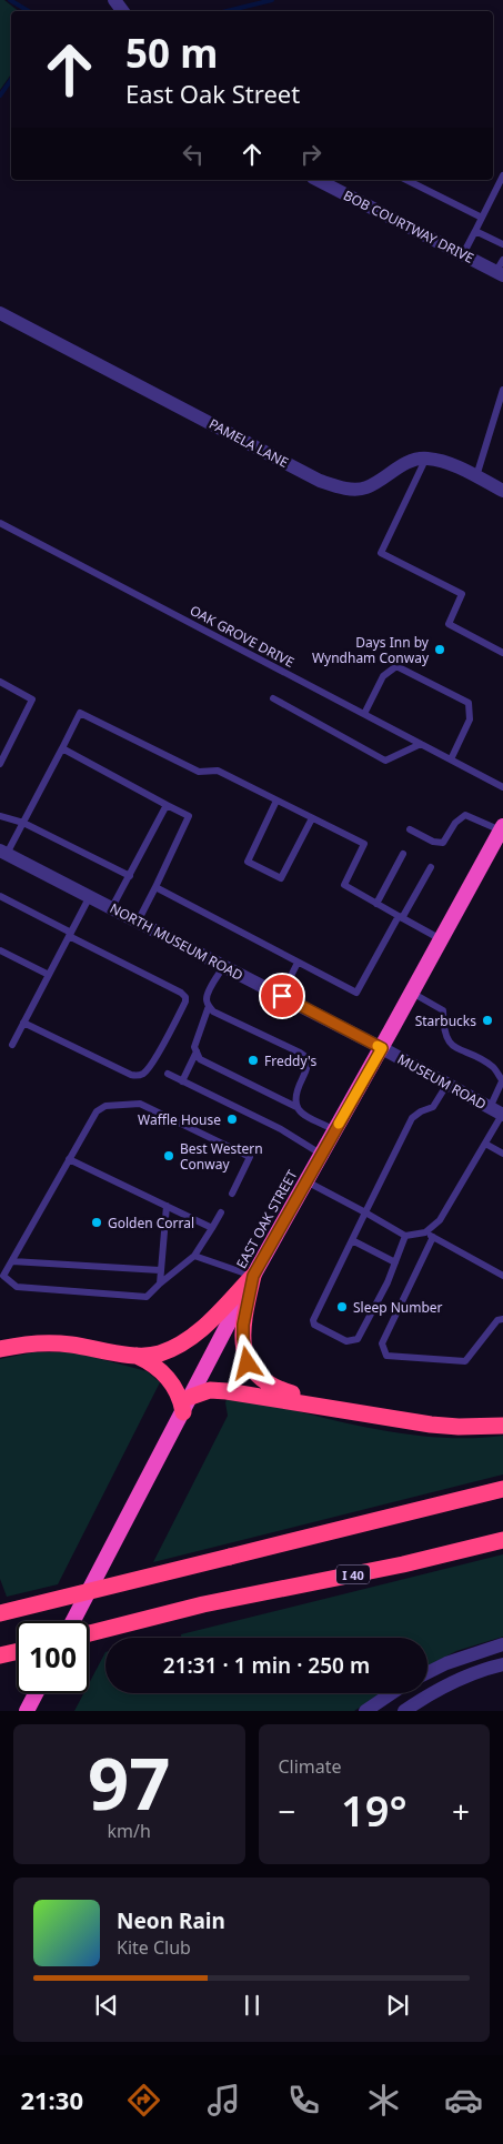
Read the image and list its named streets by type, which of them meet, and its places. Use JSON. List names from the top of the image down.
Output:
{
  "streets": {
    "highway": ["EAST OAK STREET", "I 40"],
    "street": [
      "BOB COURTWAY DRIVE",
      "PAMELA LANE",
      "NORTH MUSEUM ROAD",
      "MUSEUM ROAD"
    ],
    "lane": ["OAK GROVE DRIVE"]
  },
  "crossings": [
    ["NORTH MUSEUM ROAD", "MUSEUM ROAD"],
    ["NORTH MUSEUM ROAD", "EAST OAK STREET"],
    ["MUSEUM ROAD", "EAST OAK STREET"]
  ],
  "places": [
    "Days Inn by Wyndham Conway",
    "Starbucks",
    "Freddy's",
    "Waffle House",
    "Best Western Conway",
    "Golden Corral",
    "Sleep Number"
  ],
  "page": {
    "turn": ["50 m", "East Oak Street"],
    "limit": "100",
    "trip": "21:31 · 1 min · 250 m",
    "tile": [
      ["97", "km/h"],
      "Climate"
    ],
    "heat": ["−", "19°", "+"],
    "song": ["Neon Rain", "Kite Club"],
    "tabs": "21:30"
  }
}
